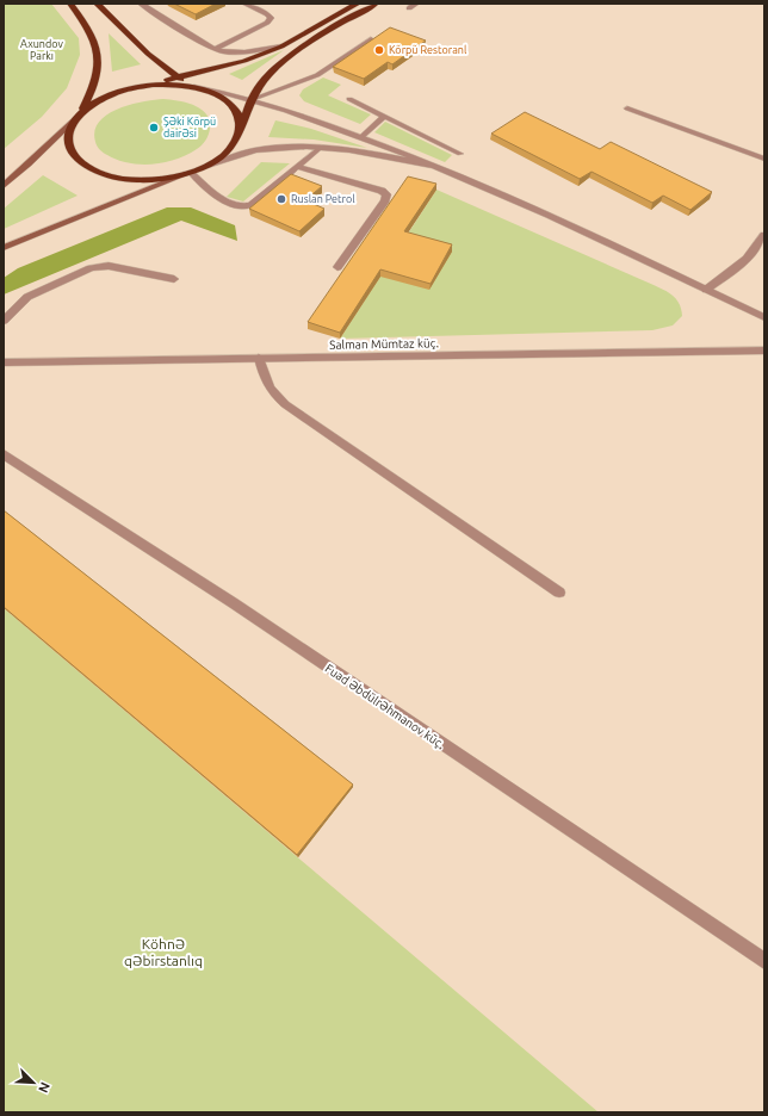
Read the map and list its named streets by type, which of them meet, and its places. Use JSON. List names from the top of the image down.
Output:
{
  "streets": {
    "street": ["Salman Mümtaz küç.", "Fuad Əbdülrəhmanov küç."]
  },
  "parks": ["Axundov Parkı", "Köhnə qəbirstanlıq"],
  "places": ["Körpü Restoranl", "Şəki Körpü dairəsi", "Ruslan Petrol"],
  "north": "bottom right"
}
